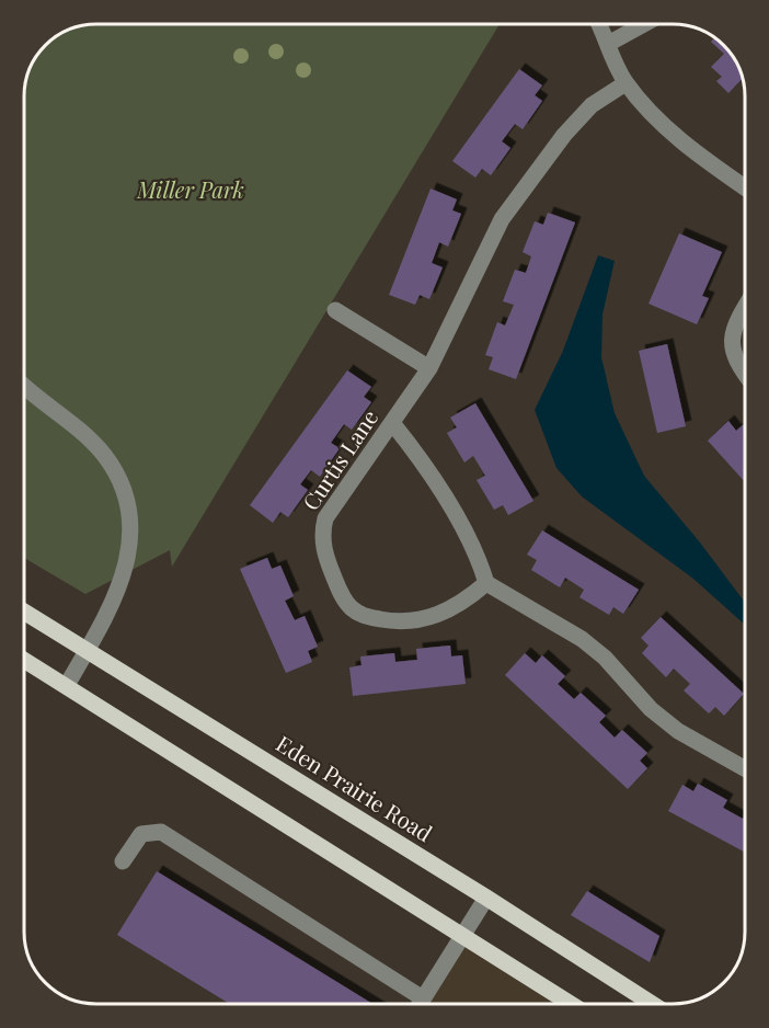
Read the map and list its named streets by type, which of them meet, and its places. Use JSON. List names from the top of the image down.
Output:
{
  "streets": {
    "main road": ["Eden Prairie Road"],
    "street": ["Curtis Lane"]
  },
  "parks": ["Miller Park"]
}
